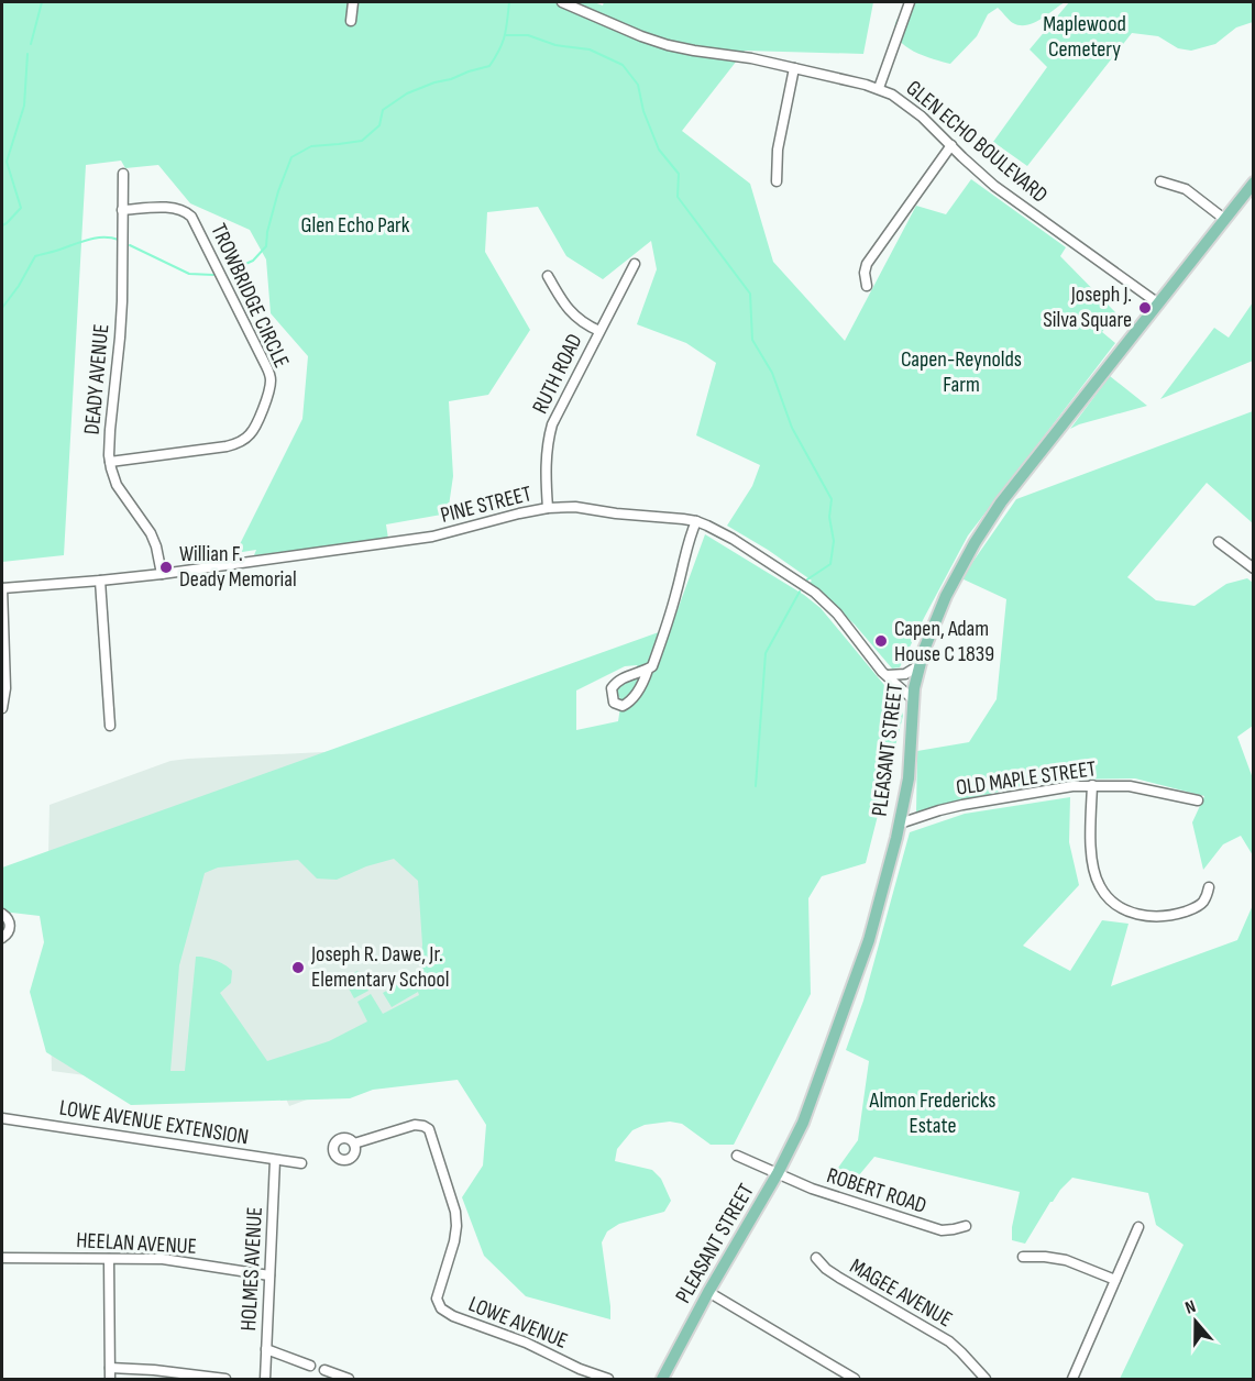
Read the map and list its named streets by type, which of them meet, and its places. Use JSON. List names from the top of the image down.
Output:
{
  "streets": {
    "main road": ["PLEASANT STREET"],
    "street": [
      "GLEN ECHO BOULEVARD",
      "TROWBRIDGE CIRCLE",
      "RUTH ROAD",
      "DEADY AVENUE",
      "PINE STREET",
      "OLD MAPLE STREET",
      "LOWE AVENUE EXTENSION",
      "ROBERT ROAD",
      "HEELAN AVENUE",
      "HOLMES AVENUE",
      "MAGEE AVENUE",
      "LOWE AVENUE"
    ]
  },
  "crossings": [
    ["GLEN ECHO BOULEVARD", "PLEASANT STREET"],
    ["TROWBRIDGE CIRCLE", "DEADY AVENUE"],
    ["RUTH ROAD", "PINE STREET"],
    ["DEADY AVENUE", "PINE STREET"],
    ["PINE STREET", "PLEASANT STREET"],
    ["PLEASANT STREET", "OLD MAPLE STREET"],
    ["PLEASANT STREET", "ROBERT ROAD"],
    ["LOWE AVENUE EXTENSION", "HOLMES AVENUE"],
    ["HEELAN AVENUE", "HOLMES AVENUE"]
  ],
  "parks": [
    "Maplewood Cemetery",
    "Glen Echo Park",
    "Capen-Reynolds Farm",
    "Almon Fredericks Estate"
  ],
  "places": [
    "Joseph J. Silva Square",
    "Willian F. Deady Memorial",
    "Capen, Adam House C 1839",
    "Joseph R. Dawe, Jr. Elementary School"
  ],
  "north": "top"
}
